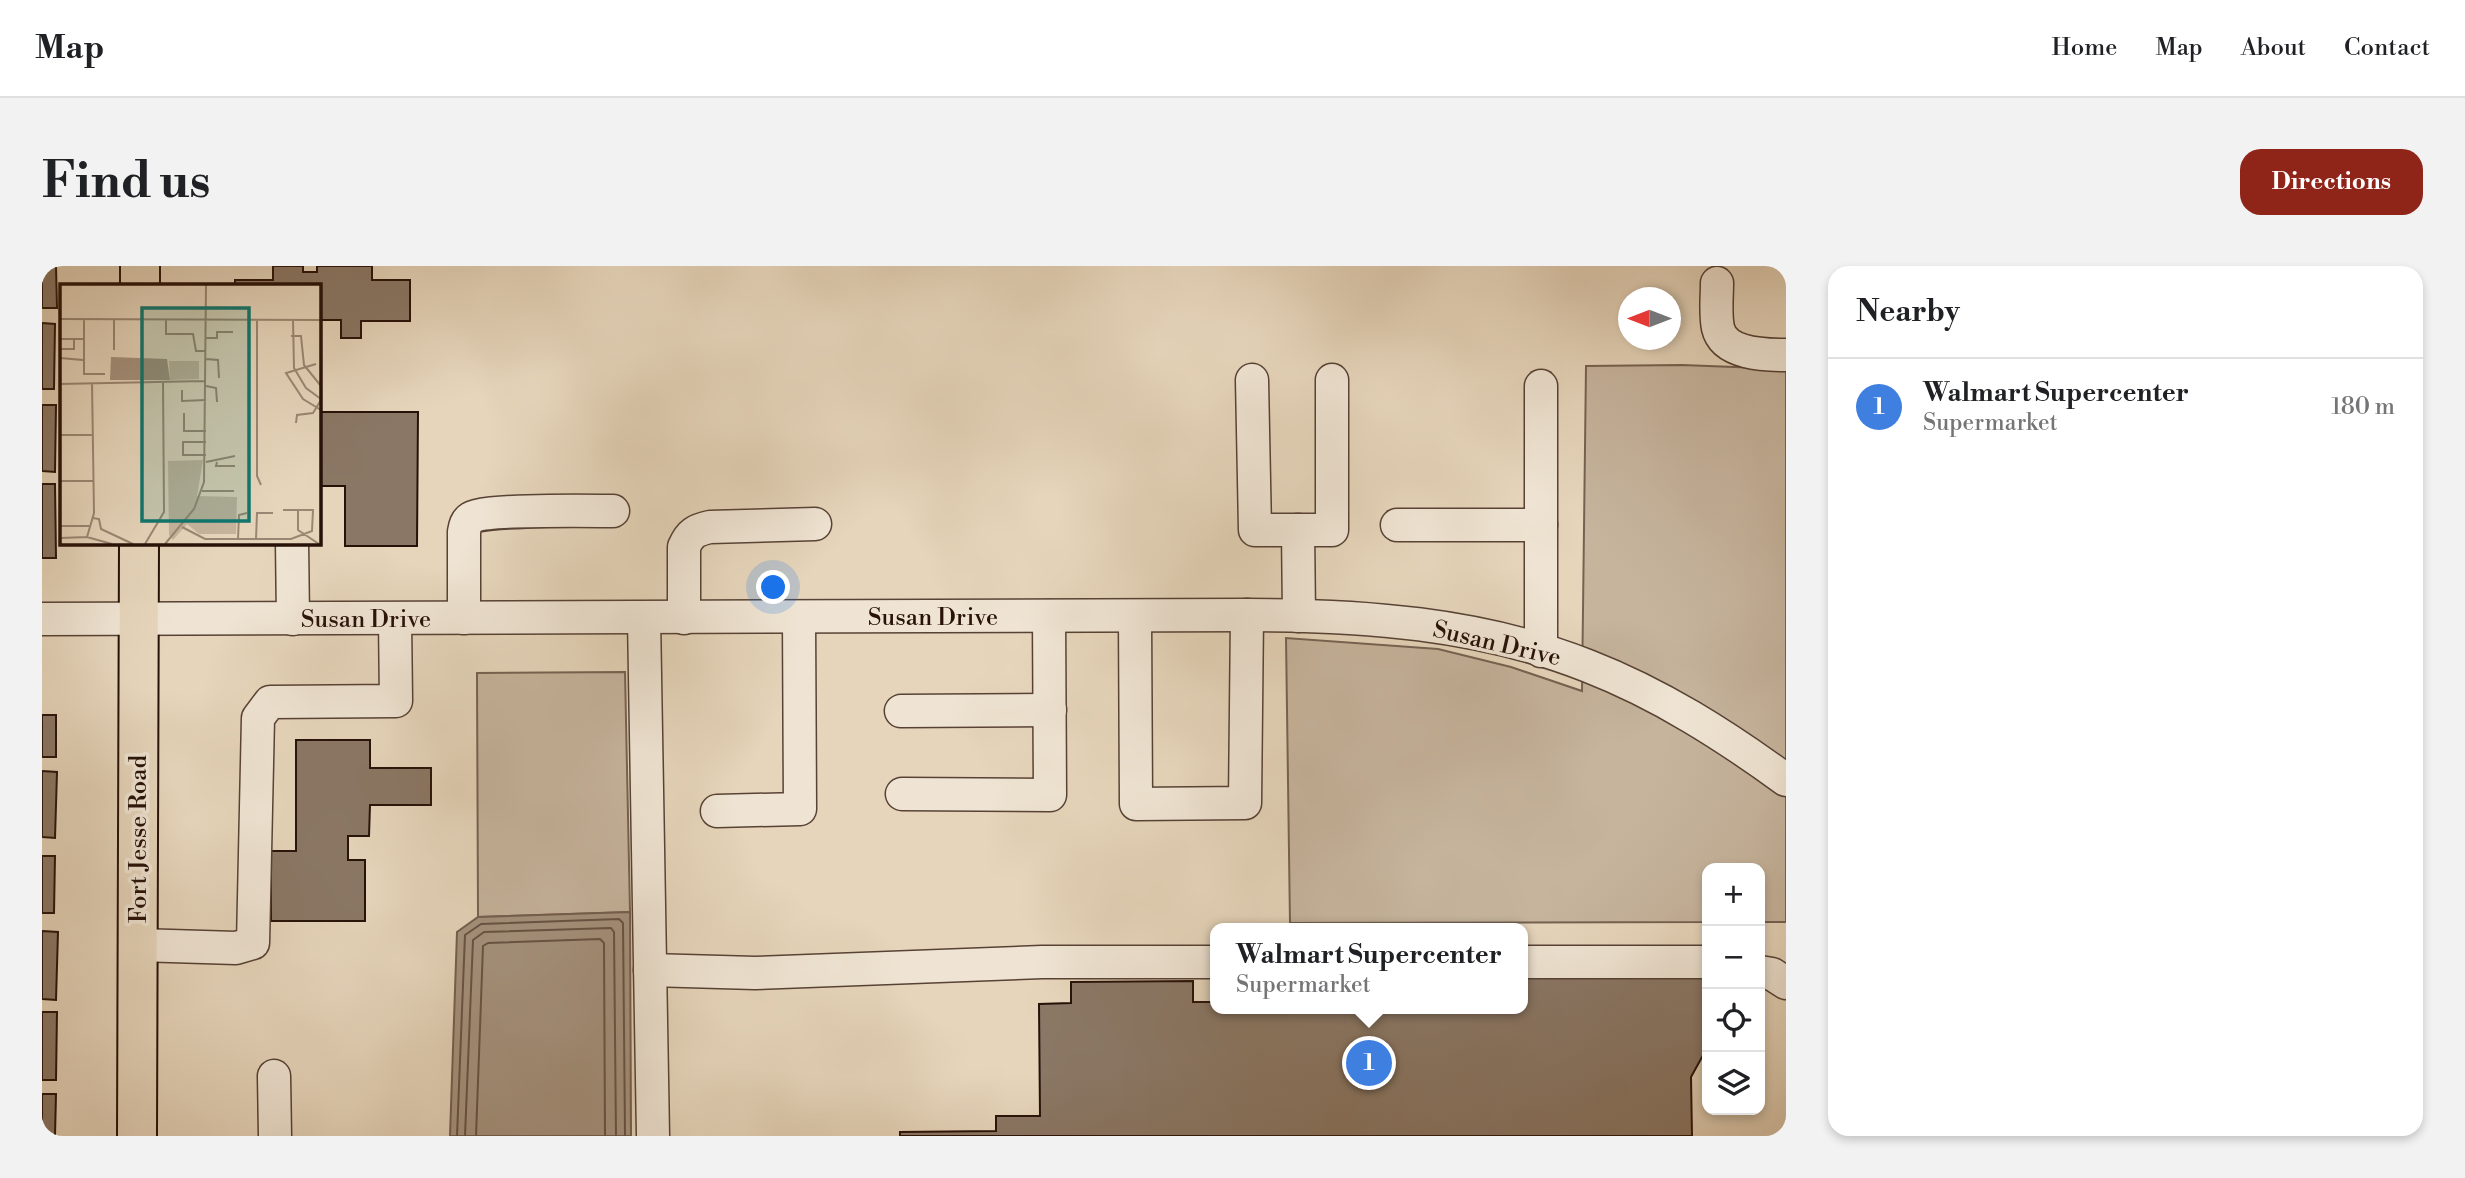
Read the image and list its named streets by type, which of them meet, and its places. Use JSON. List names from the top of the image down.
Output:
{
  "streets": {
    "main road": ["Fort Jesse Road"],
    "street": ["Susan Drive"]
  },
  "crossings": [
    ["Susan Drive", "Fort Jesse Road"]
  ],
  "north": "left",
  "page": {
    "header": "Map",
    "nav": [
      "Home",
      "Map",
      "About",
      "Contact"
    ],
    "buttons": "Directions",
    "title": "Find us",
    "heading": "Nearby",
    "list": [
      {
        "mark": "1",
        "name": "Walmart Supercenter",
        "note": "Supermarket",
        "value": "180 m"
      }
    ],
    "map_buttons": ["+", "−"],
    "popup": ["Walmart Supercenter", "Supermarket"],
    "pins": "1"
  }
}
